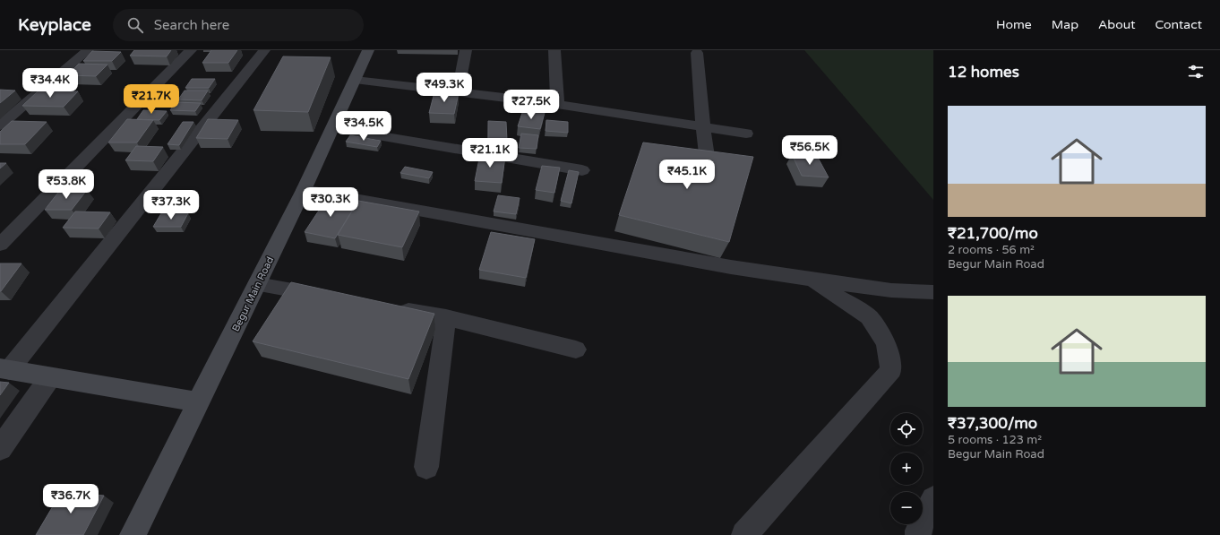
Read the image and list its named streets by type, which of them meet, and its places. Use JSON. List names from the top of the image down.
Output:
{
  "streets": {
    "street": ["Begur Main Road"]
  },
  "page": {
    "header": "Keyplace",
    "search": "Search here",
    "nav": [
      "Home",
      "Map",
      "About",
      "Contact"
    ],
    "heading": "12 homes",
    "price": [
      "₹34.4K",
      "₹49.3K",
      "₹21.7K",
      "₹27.5K",
      "₹34.5K",
      "₹56.5K",
      "₹21.1K",
      "₹45.1K",
      "₹53.8K",
      "₹30.3K",
      "₹37.3K",
      "₹36.7K"
    ],
    "list": [
      {
        "name": "₹21,700/mo",
        "note": "2 rooms · 56 m² · Begur Main Road"
      },
      {
        "name": "₹37,300/mo",
        "note": "5 rooms · 123 m² · Begur Main Road"
      }
    ],
    "map_buttons": ["+", "−"]
  }
}
